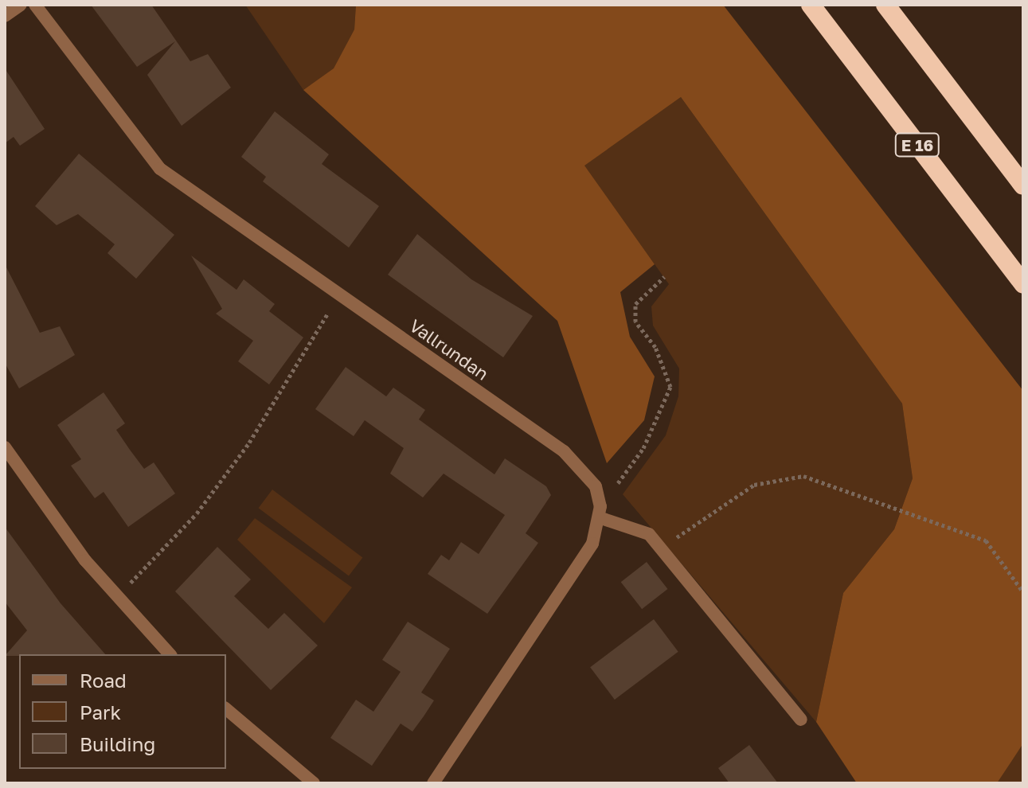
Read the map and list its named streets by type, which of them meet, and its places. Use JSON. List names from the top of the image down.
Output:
{
  "streets": {
    "highway": ["E 16"],
    "street": ["Vallrundan"]
  },
  "legend": ["Road", "Park", "Building"]
}
